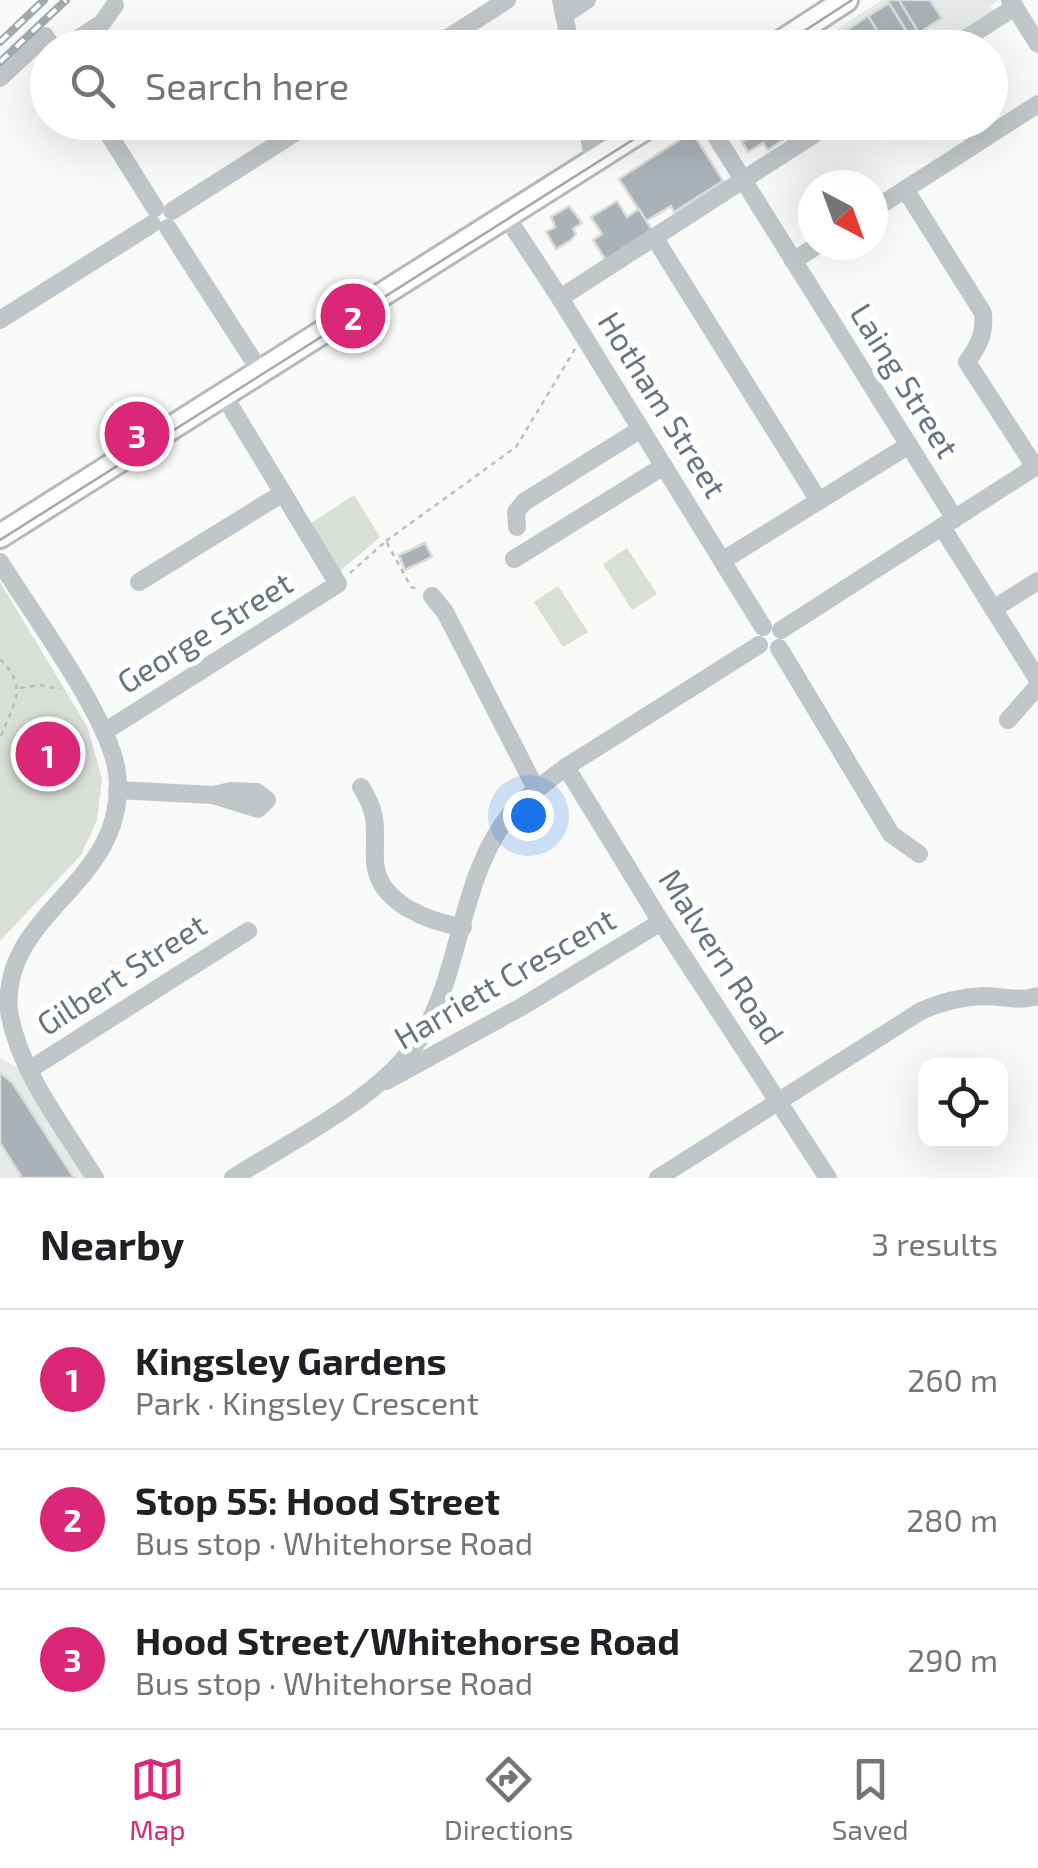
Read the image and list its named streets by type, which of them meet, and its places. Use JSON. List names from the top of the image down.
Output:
{
  "streets": {
    "street": [
      "Laing Street",
      "Hotham Street",
      "George Street",
      "Malvern Road",
      "Gilbert Street",
      "Harriett Crescent"
    ]
  },
  "crossings": [
    ["Malvern Road", "Harriett Crescent"]
  ],
  "north": "bottom right",
  "page": {
    "search": "Search here",
    "pins": ["2", "3", "1"],
    "heading": ["Nearby", "3 results"],
    "list": [
      {
        "mark": "1",
        "name": "Kingsley Gardens",
        "note": "Park · Kingsley Crescent",
        "value": "260 m"
      },
      {
        "mark": "2",
        "name": "Stop 55: Hood Street",
        "note": "Bus stop · Whitehorse Road",
        "value": "280 m"
      },
      {
        "mark": "3",
        "name": "Hood Street/Whitehorse Road",
        "note": "Bus stop · Whitehorse Road",
        "value": "290 m"
      }
    ],
    "nav": ["Map", "Directions", "Saved"]
  }
}
